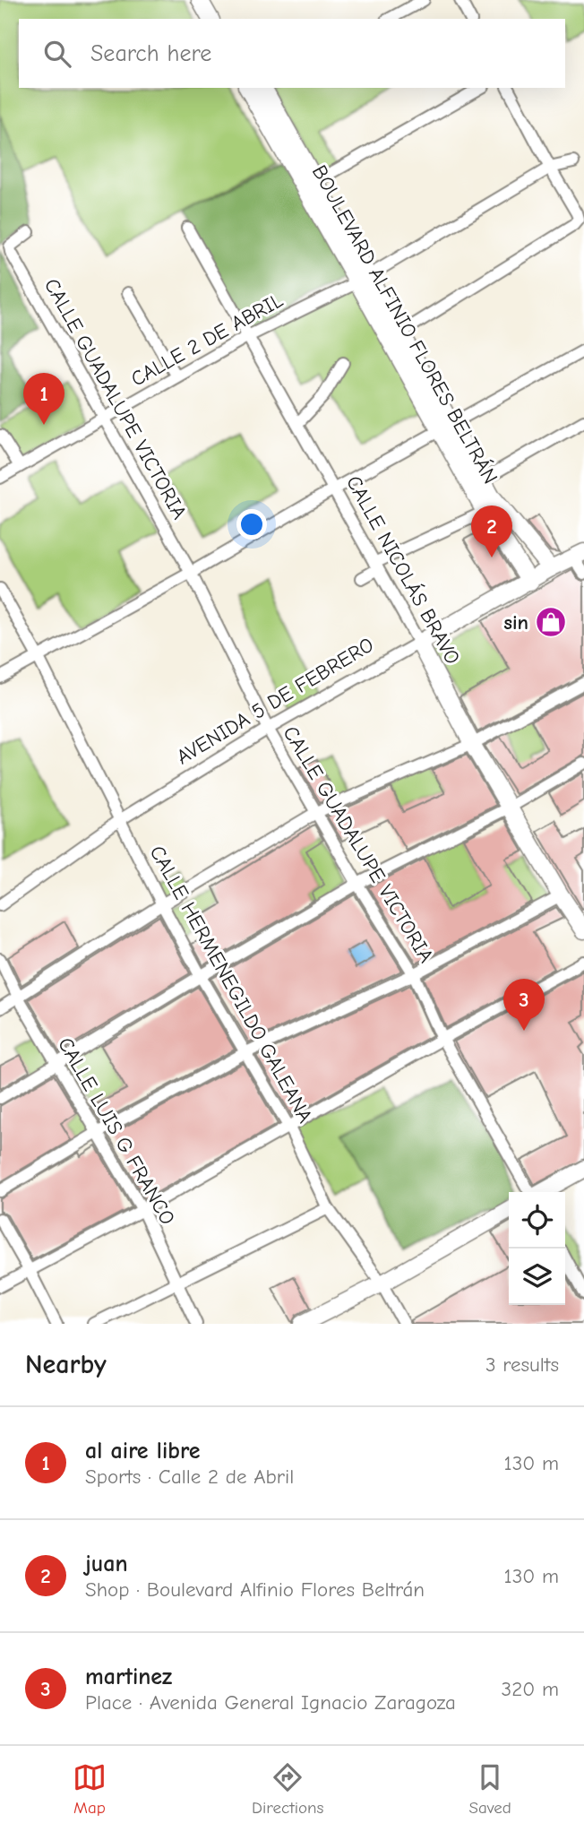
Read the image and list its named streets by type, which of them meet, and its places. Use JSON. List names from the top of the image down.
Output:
{
  "streets": {
    "street": [
      "BOULEVARD ALFINIO FLORES BELTRÁN",
      "CALLE 2 DE ABRIL",
      "CALLE GUADALUPE VICTORIA",
      "CALLE NICOLÁS BRAVO",
      "AVENIDA 5 DE FEBRERO",
      "CALLE HERMENEGILDO GALEANA",
      "CALLE LUIS G FRANCO"
    ]
  },
  "crossings": [
    ["BOULEVARD ALFINIO FLORES BELTRÁN", "CALLE 2 DE ABRIL"],
    ["BOULEVARD ALFINIO FLORES BELTRÁN", "AVENIDA 5 DE FEBRERO"],
    ["CALLE 2 DE ABRIL", "CALLE GUADALUPE VICTORIA"],
    ["CALLE 2 DE ABRIL", "CALLE NICOLÁS BRAVO"],
    ["CALLE GUADALUPE VICTORIA", "AVENIDA 5 DE FEBRERO"],
    ["CALLE NICOLÁS BRAVO", "AVENIDA 5 DE FEBRERO"],
    ["AVENIDA 5 DE FEBRERO", "CALLE HERMENEGILDO GALEANA"]
  ],
  "places": {
    "shop": ["sin"]
  },
  "page": {
    "search": "Search here",
    "pins": ["1", "2", "3"],
    "heading": ["Nearby", "3 results"],
    "list": [
      {
        "mark": "1",
        "name": "al aire libre",
        "note": "Sports · Calle 2 de Abril",
        "value": "130 m"
      },
      {
        "mark": "2",
        "name": "juan",
        "note": "Shop · Boulevard Alfinio Flores Beltrán",
        "value": "130 m"
      },
      {
        "mark": "3",
        "name": "martinez",
        "note": "Place · Avenida General Ignacio Zaragoza",
        "value": "320 m"
      }
    ],
    "nav": ["Map", "Directions", "Saved"]
  }
}
